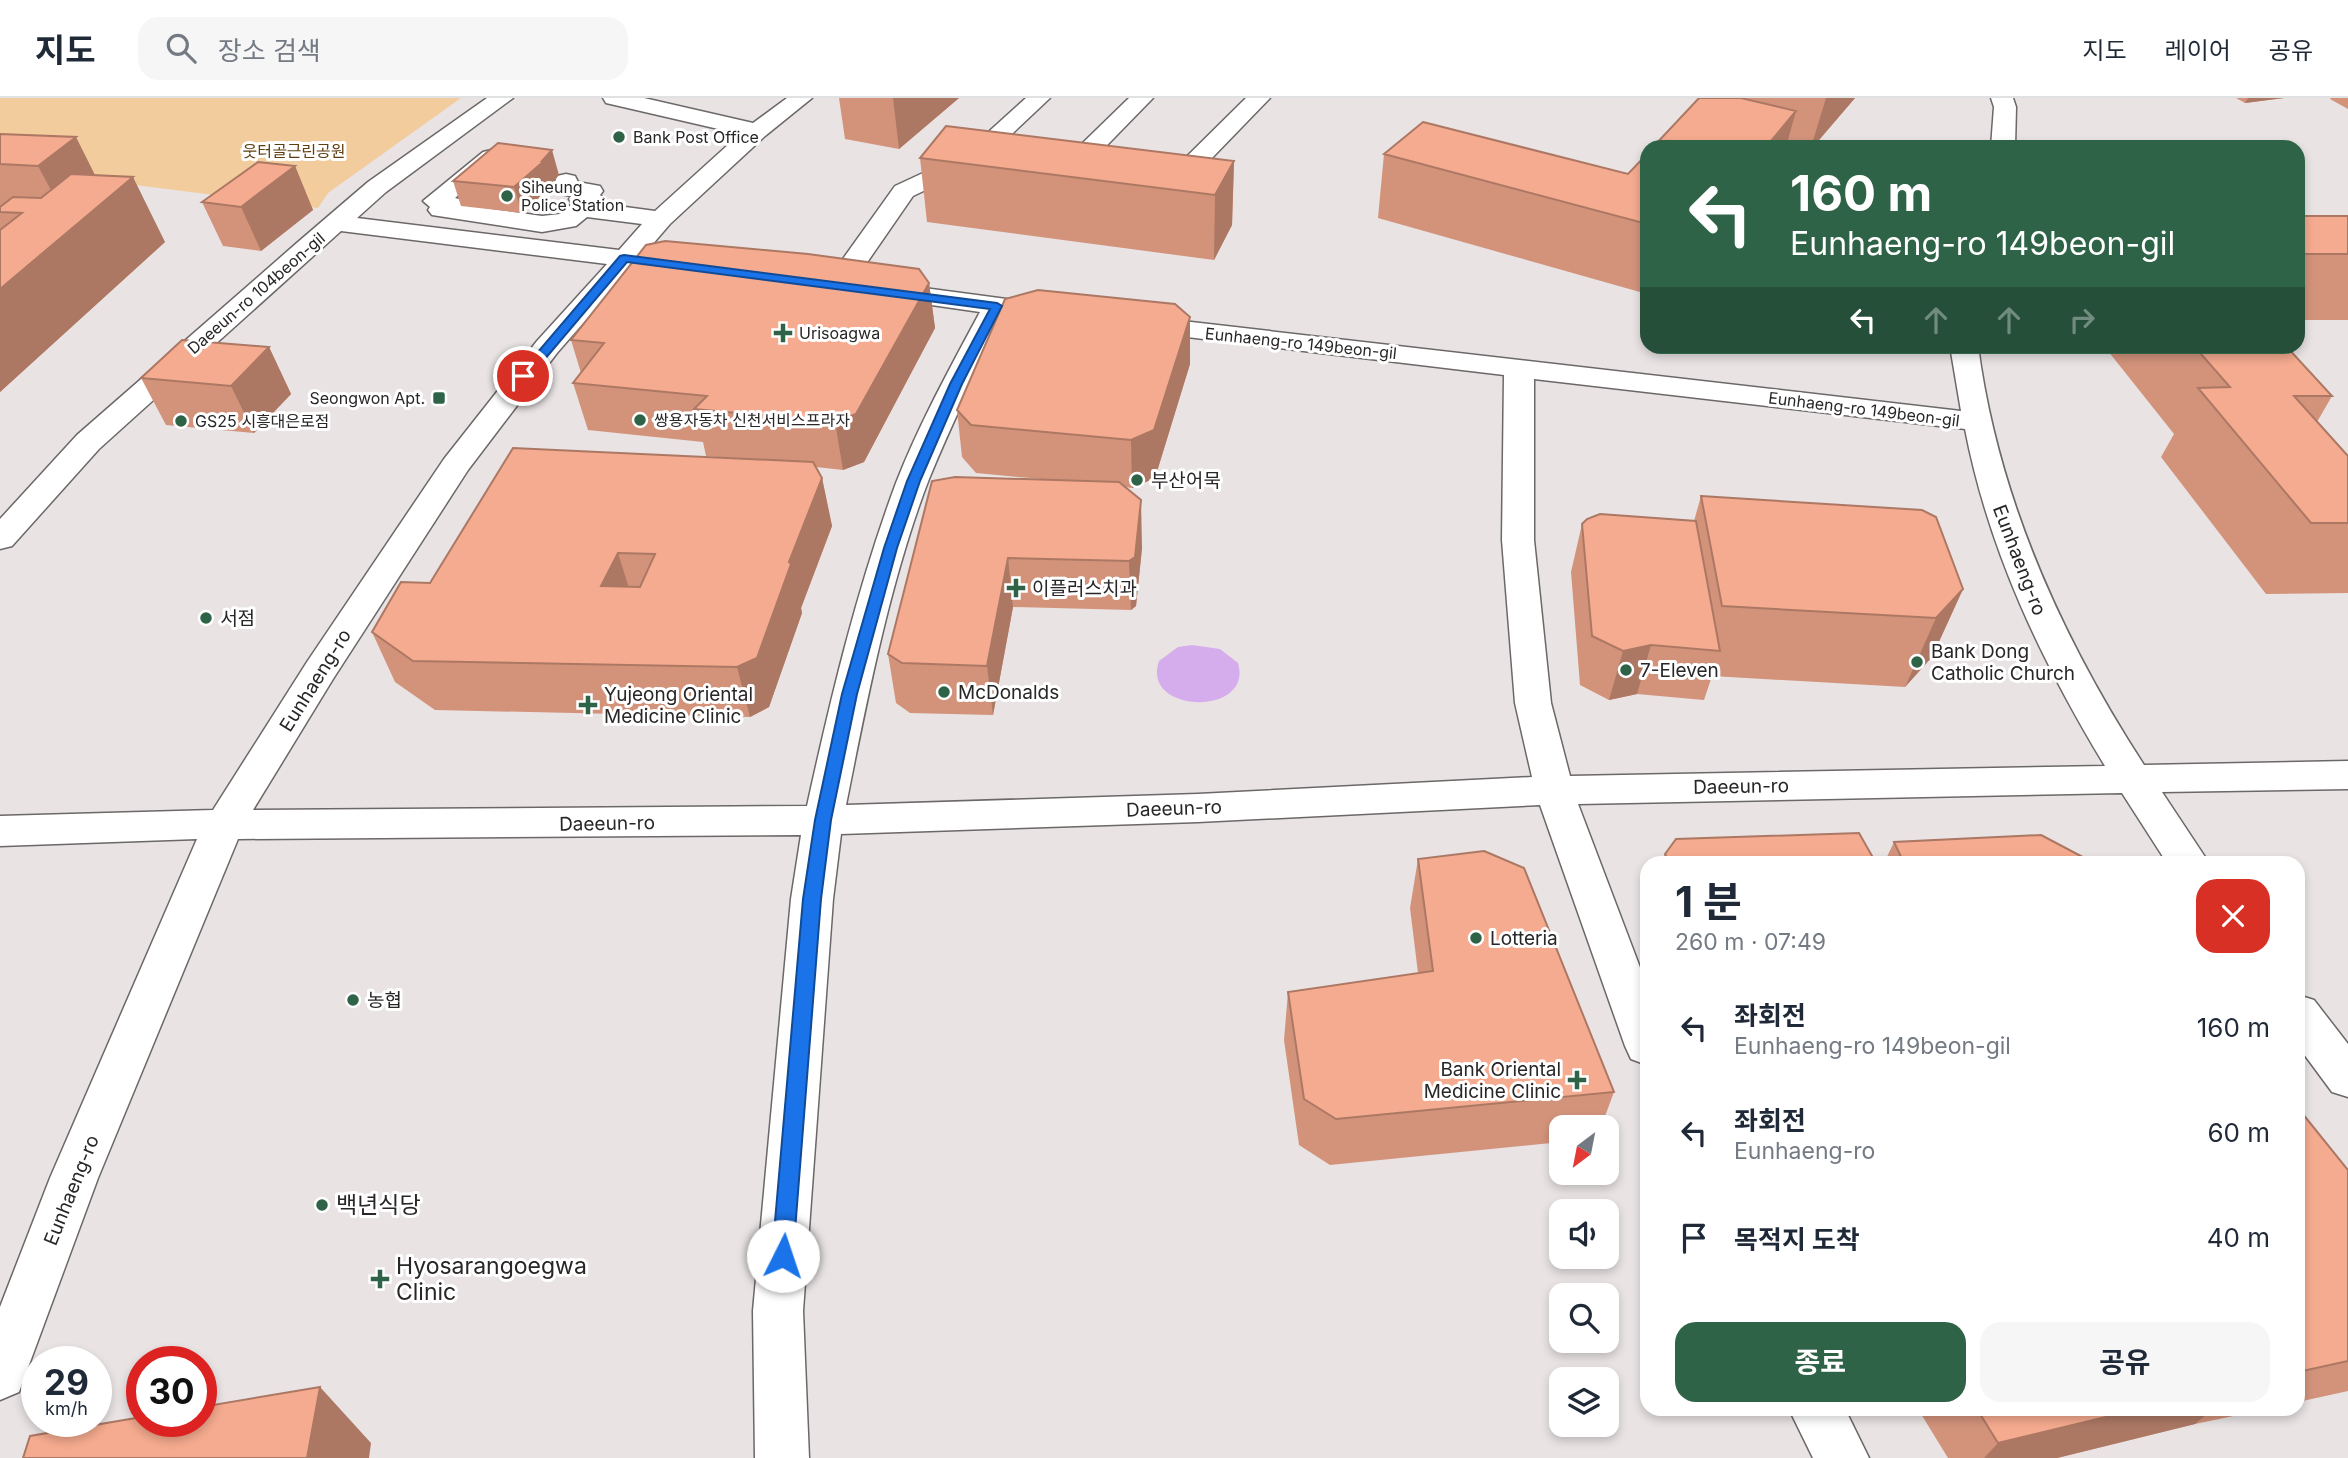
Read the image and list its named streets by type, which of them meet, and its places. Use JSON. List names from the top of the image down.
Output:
{
  "streets": {
    "street": [
      "Daeeun-ro 104beon-gil",
      "Eunhaeng-ro 149beon-gil",
      "Eunhaeng-ro",
      "Daeeun-ro"
    ]
  },
  "crossings": [
    ["Eunhaeng-ro 149beon-gil", "Eunhaeng-ro"],
    ["Eunhaeng-ro", "Daeeun-ro"]
  ],
  "parks": ["웃터골근린공원"],
  "places": {
    "other": [
      "Bank Post Office",
      "Siheung Police Station",
      "쌍용자동차 신천서비스프라자",
      "GS25 시흥대은로점",
      "부산어묵",
      "서점",
      "Bank Dong Catholic Church",
      "7-Eleven",
      "McDonalds",
      "Lotteria",
      "농협",
      "백년식당"
    ],
    "health": [
      "Urisoagwa",
      "이플러스치과",
      "Yujeong Oriental Medicine Clinic",
      "Bank Oriental Medicine Clinic",
      "Hyosarangoegwa Clinic"
    ],
    "transit": ["Seongwon Apt."]
  },
  "north": "bottom left",
  "page": {
    "header": "지도",
    "search": "장소 검색",
    "nav": ["지도", "레이어", "공유"],
    "turn": ["160 m", "Eunhaeng-ro 149beon-gil"],
    "heading": ["1 분", "260 m · 07:49"],
    "list": [
      {
        "name": "좌회전",
        "note": "Eunhaeng-ro 149beon-gil",
        "value": "160 m"
      },
      {
        "name": "좌회전",
        "note": "Eunhaeng-ro",
        "value": "60 m"
      },
      {
        "name": "목적지 도착",
        "value": "40 m"
      }
    ],
    "buttons": ["종료", "공유"],
    "speed": "29 km/h",
    "limit": "30"
  }
}
